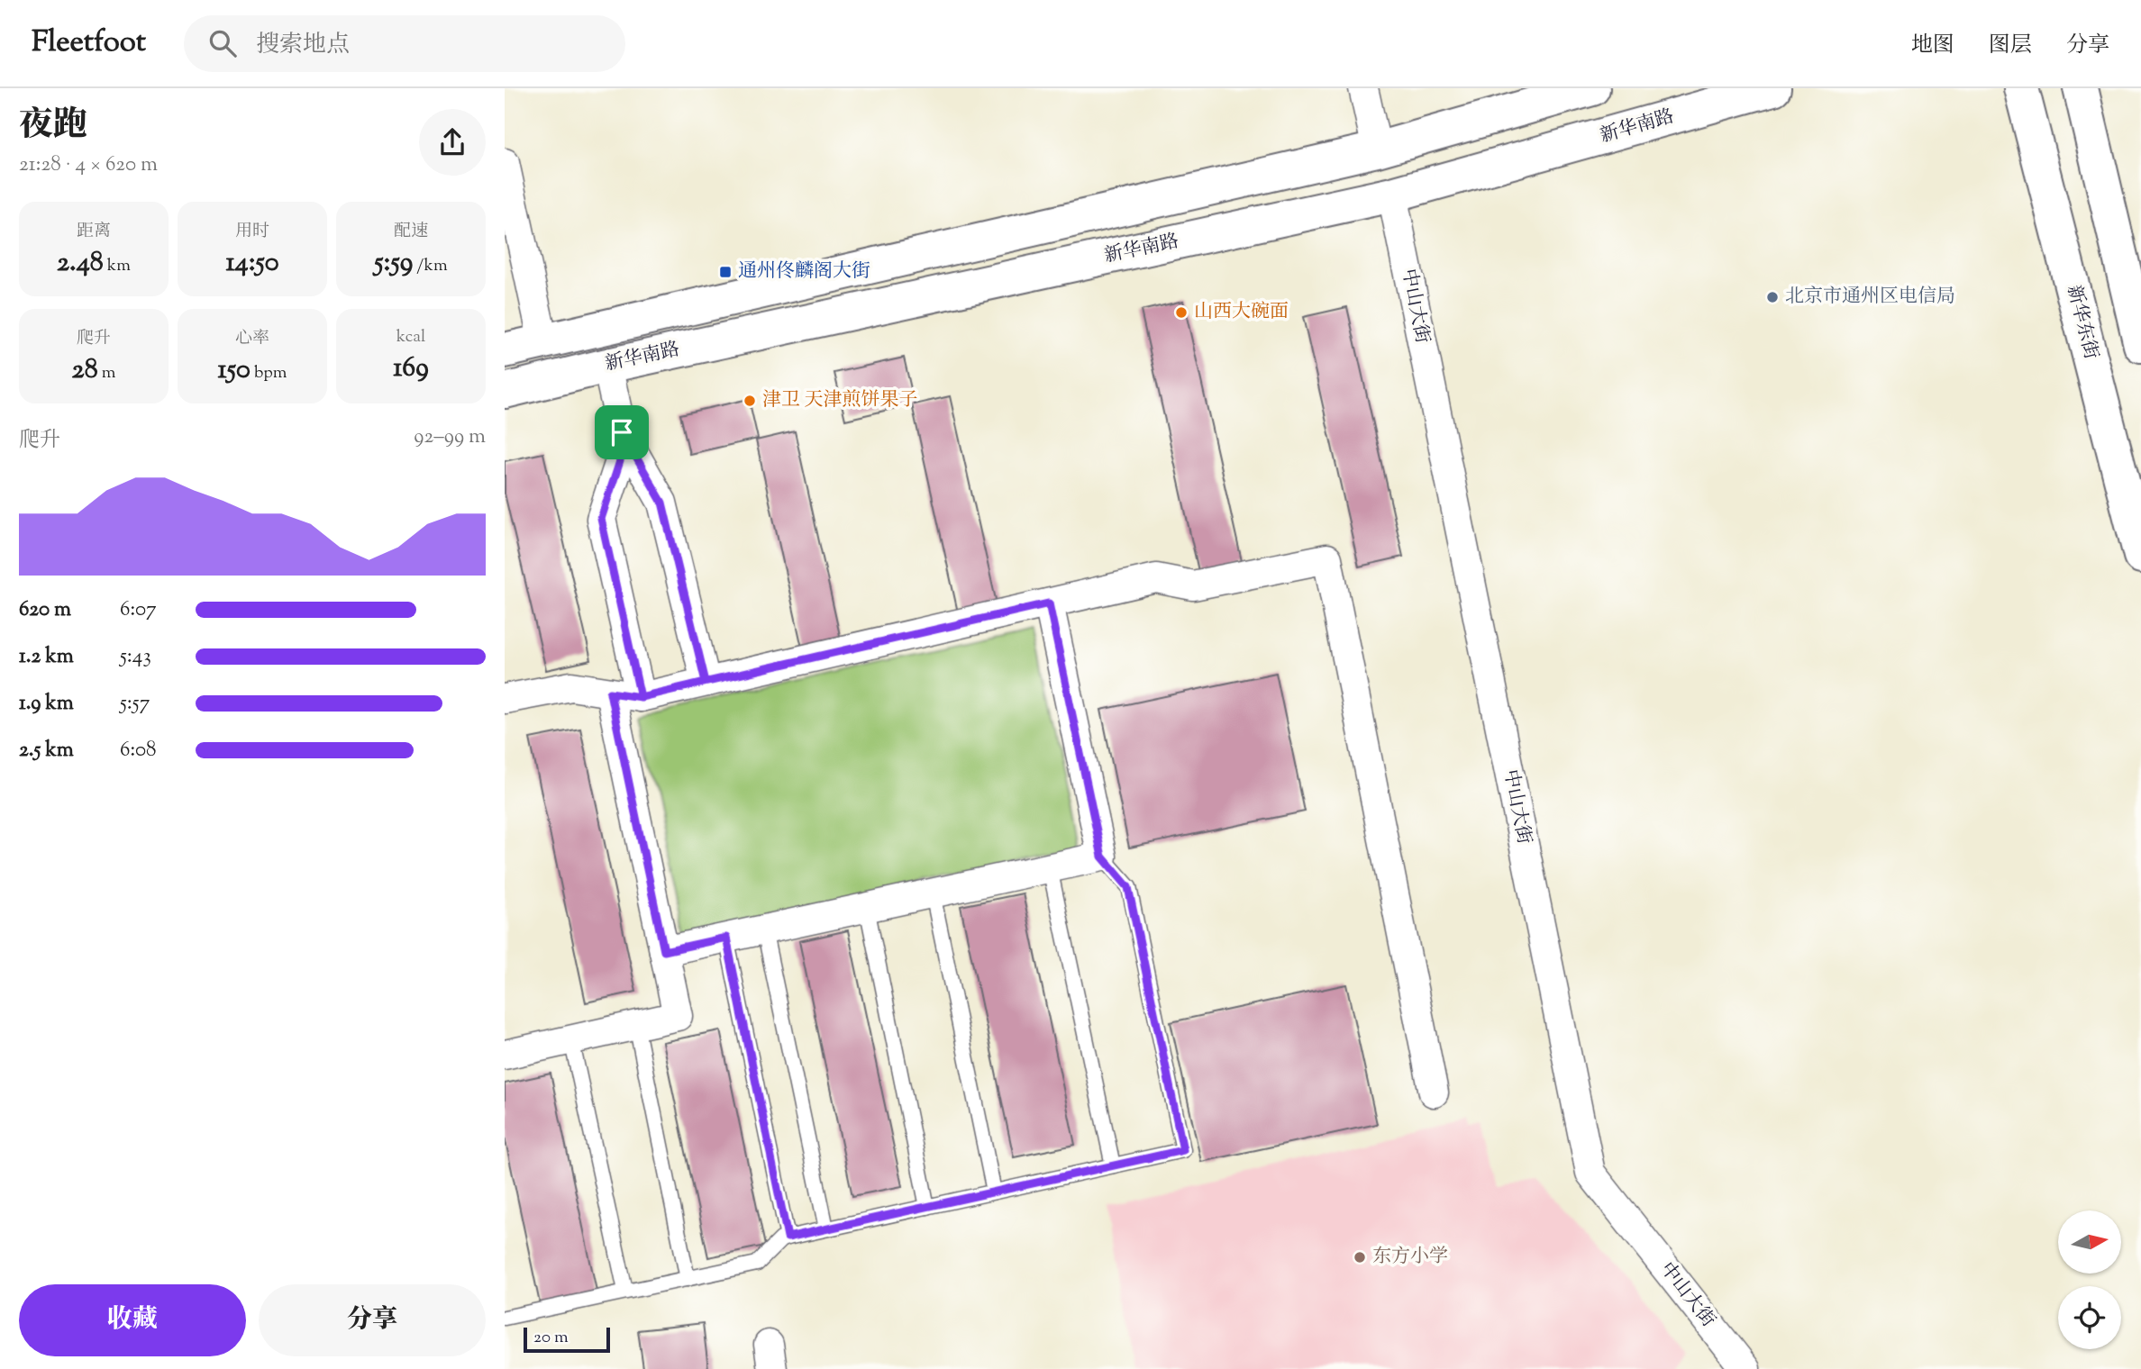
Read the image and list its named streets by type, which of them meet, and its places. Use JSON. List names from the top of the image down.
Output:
{
  "streets": {
    "main road": ["新华南路", "新华东街"],
    "street": ["中山大街"]
  },
  "crossings": [
    ["新华南路", "中山大街"]
  ],
  "places": {
    "transit": ["通州佟麟阁大街"],
    "other": [
      "北京市通州区电信局",
      "山西大碗面",
      "津卫 天津煎饼果子",
      "东方小学"
    ]
  },
  "scale_bar": "20 m",
  "north": "right",
  "page": {
    "header": "Fleetfoot",
    "search": "搜索地点",
    "nav": ["地图", "图层", "分享"],
    "heading": ["夜跑", "21:28 · 4 × 620 m"],
    "stats": [
      ["距离", "2.48 km"],
      ["用时", "14:50"],
      ["配速", "5:59 /km"],
      ["爬升", "28 m"],
      ["心率", "150 bpm"],
      ["kcal", "169"]
    ],
    "chart": ["爬升", "92–99 m"],
    "list": [
      {
        "name": "620 m",
        "note": "6:07"
      },
      {
        "name": "1.2 km",
        "note": "5:43"
      },
      {
        "name": "1.9 km",
        "note": "5:57"
      },
      {
        "name": "2.5 km",
        "note": "6:08"
      }
    ],
    "buttons": ["收藏", "分享"],
    "scale": "20 m"
  }
}
